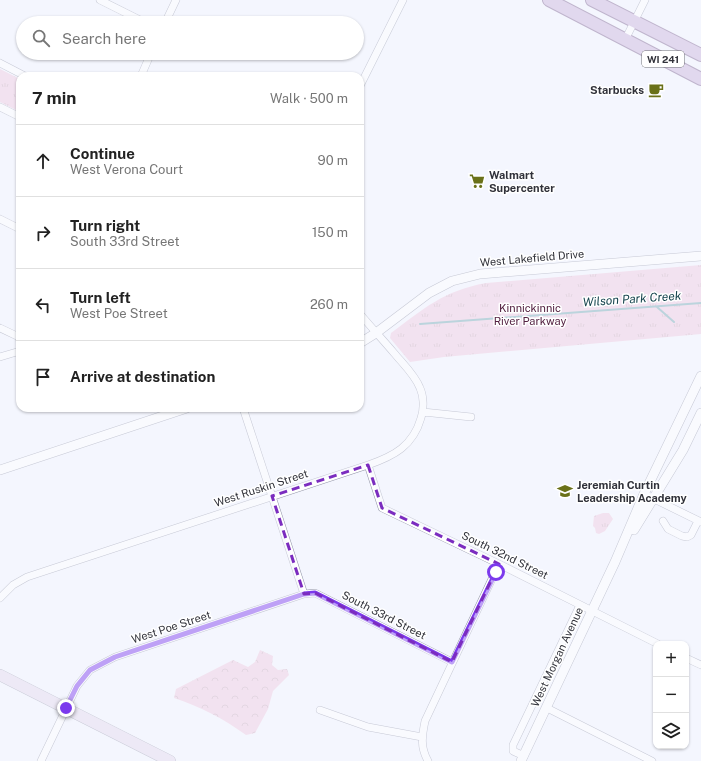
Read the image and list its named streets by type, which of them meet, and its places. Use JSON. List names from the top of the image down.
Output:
{
  "streets": {
    "main road": ["WI 241"],
    "street": [
      "West Lakefield Drive",
      "West Ruskin Street",
      "South 32nd Street",
      "South 33rd Street",
      "West Poe Street",
      "West Morgan Avenue"
    ]
  },
  "crossings": [
    ["West Lakefield Drive", "West Ruskin Street"],
    ["West Ruskin Street", "South 32nd Street"],
    ["South 32nd Street", "West Morgan Avenue"],
    ["South 33rd Street", "West Poe Street"]
  ],
  "water": ["Wilson Park Creek"],
  "parks": ["Kinnickinnic River Parkway"],
  "places": {
    "cafe": ["Starbucks"],
    "supermarket": ["Walmart Supercenter"],
    "school or university": ["Jeremiah Curtin Leadership Academy"]
  },
  "page": {
    "search": "Search here",
    "heading": ["7 min", "Walk · 500 m"],
    "list": [
      ["Continue", "West Verona Court", "90 m"],
      ["Turn right", "South 33rd Street", "150 m"],
      ["Turn left", "West Poe Street", "260 m"],
      "Arrive at destination"
    ],
    "map_buttons": ["+", "−"]
  }
}
